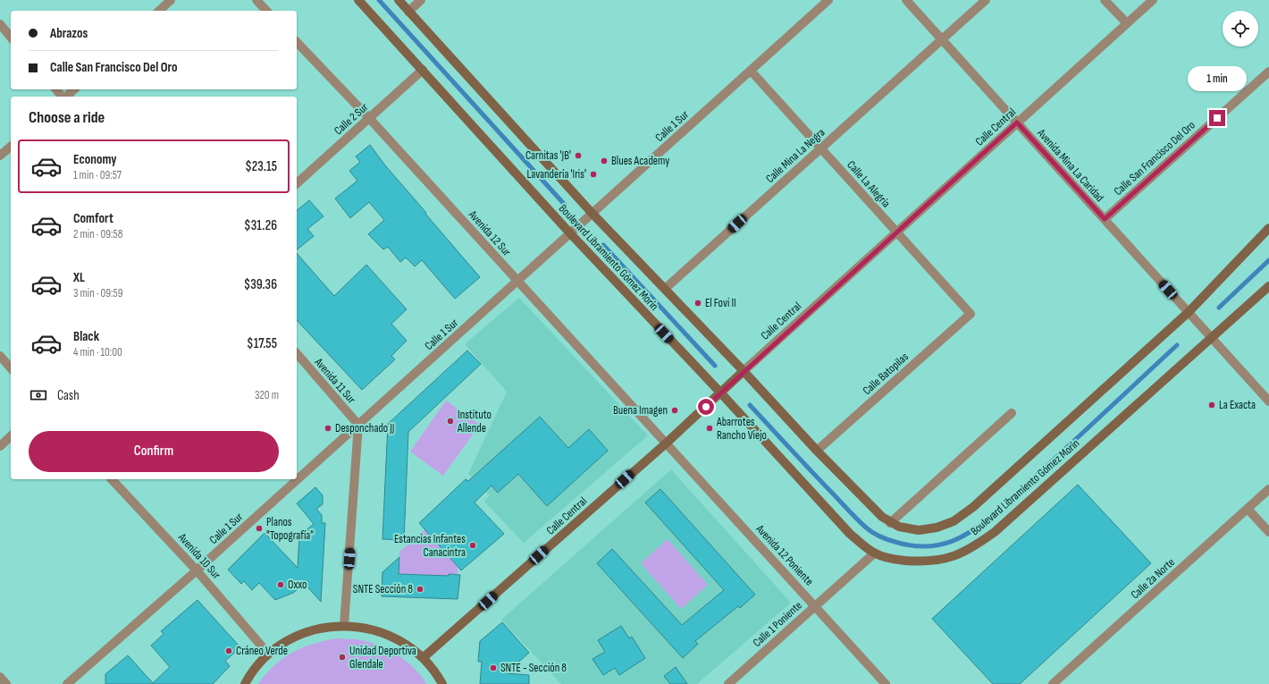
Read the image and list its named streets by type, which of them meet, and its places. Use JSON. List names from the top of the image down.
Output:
{
  "streets": {
    "main road": ["Calle Central", "Boulevard Libramiento Gómez Morín"],
    "street": [
      "Calle 2 Sur",
      "Calle 1 Sur",
      "Calle Mina La Negra",
      "Calle San Francisco Del Oro",
      "Avenida Mina La Caridad",
      "Calle La Alegría",
      "Avenida 12 Sur",
      "Calle Batopilas",
      "Avenida 11 Sur",
      "Avenida 12 Poniente",
      "Avenida 10 Sur",
      "Calle 2a Norte",
      "Calle 1 Poniente"
    ]
  },
  "crossings": [
    ["Calle 2 Sur", "Avenida 12 Sur"],
    ["Calle 2 Sur", "Boulevard Libramiento Gómez Morín"],
    ["Calle 1 Sur", "Calle La Alegría"],
    ["Calle 1 Sur", "Avenida 12 Sur"],
    ["Calle 1 Sur", "Boulevard Libramiento Gómez Morín"],
    ["Calle 1 Sur", "Avenida 11 Sur"],
    ["Calle 1 Sur", "Avenida 10 Sur"],
    ["Calle Central", "Avenida Mina La Caridad"],
    ["Calle Central", "Calle La Alegría"],
    ["Calle Central", "Avenida 12 Sur"],
    ["Calle Central", "Boulevard Libramiento Gómez Morín"],
    ["Calle Central", "Avenida 12 Poniente"],
    ["Calle Mina La Negra", "Avenida Mina La Caridad"],
    ["Calle Mina La Negra", "Calle La Alegría"],
    ["Calle Mina La Negra", "Boulevard Libramiento Gómez Morín"],
    ["Calle San Francisco Del Oro", "Avenida Mina La Caridad"],
    ["Avenida Mina La Caridad", "Boulevard Libramiento Gómez Morín"],
    ["Calle La Alegría", "Calle Batopilas"],
    ["Avenida 12 Sur", "Avenida 12 Poniente"],
    ["Boulevard Libramiento Gómez Morín", "Calle Batopilas"],
    ["Boulevard Libramiento Gómez Morín", "Calle 1 Poniente"],
    ["Avenida 12 Poniente", "Calle 1 Poniente"]
  ],
  "places": [
    "Carnitas 'JB'",
    "Blues Academy",
    "Lavandería 'Iris'",
    "El Fovi II",
    "La Exacta",
    "Buena Imagen",
    "Instituto Allende",
    "Desponchado JJ",
    "Abarrotes Rancho Viejo",
    "Planos \"Topografía\"",
    "Estancias Infantes Canacintra",
    "Oxxo",
    "SNTE Sección 8",
    "Cráneo Verde",
    "Unidad Deportiva Glendale",
    "SNTE - Sección 8"
  ],
  "page": {
    "banner": ["Abrazos", "Calle San Francisco Del Oro"],
    "bubble": "1 min",
    "heading": "Choose a ride",
    "list": [
      {
        "name": "Economy",
        "note": "1 min · 09:57",
        "value": "$23.15"
      },
      {
        "name": "Comfort",
        "note": "2 min · 09:58",
        "value": "$31.26"
      },
      {
        "name": "XL",
        "note": "3 min · 09:59",
        "value": "$39.36"
      },
      {
        "name": "Black",
        "note": "4 min · 10:00",
        "value": "$17.55"
      }
    ],
    "pay": ["Cash", "320 m"],
    "buttons": "Confirm"
  }
}
